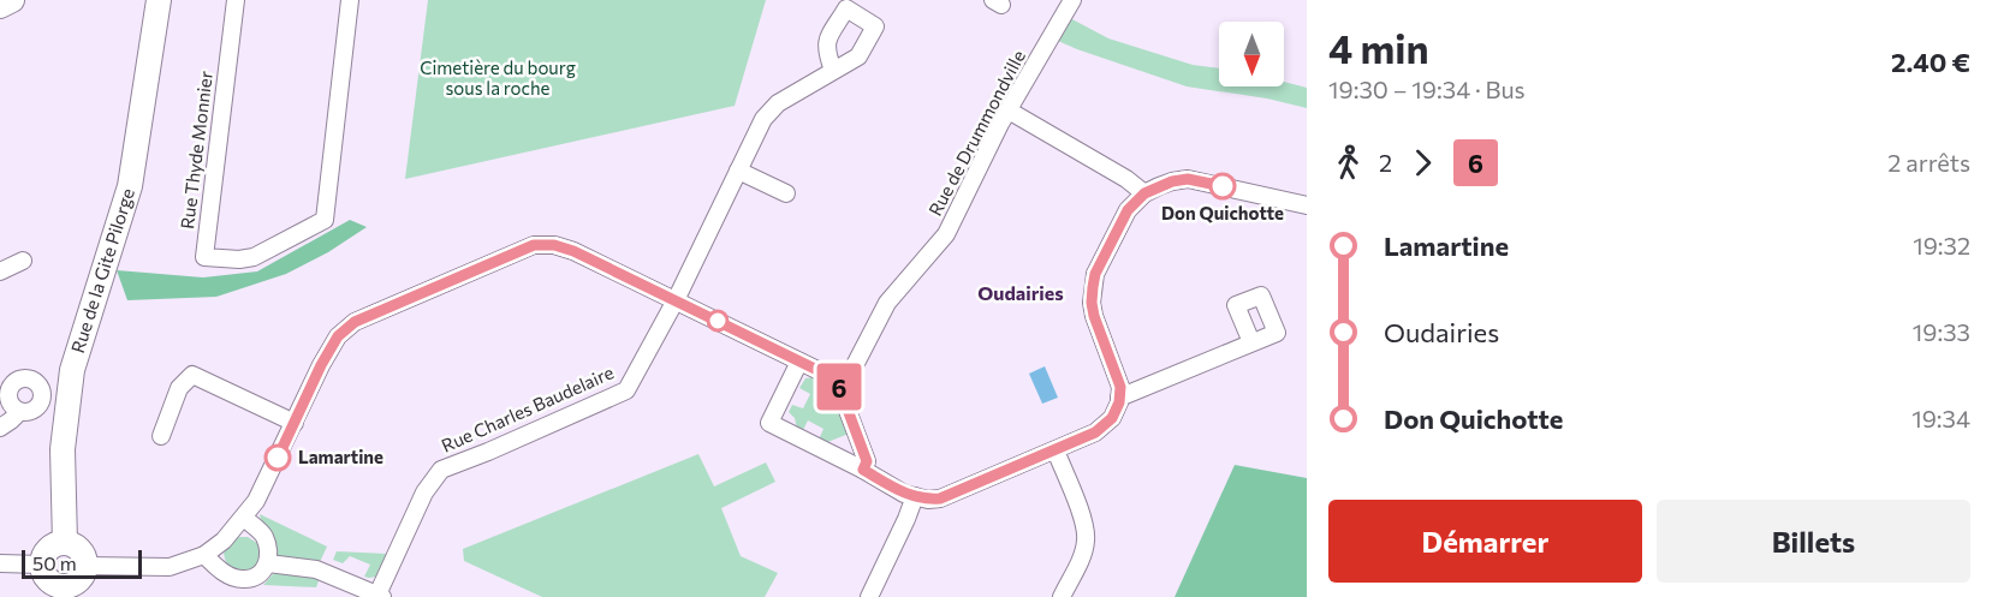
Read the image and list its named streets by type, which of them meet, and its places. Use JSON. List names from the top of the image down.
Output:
{
  "streets": {
    "street": [
      "Rue de Drummondville",
      "Rue Thyde Monnier",
      "Rue de la Gite Pilorge",
      "Rue Charles Baudelaire"
    ]
  },
  "districts": ["Oudairies"],
  "parks": ["Cimetière du bourg sous la roche"],
  "places": ["Don Quichotte", "Lamartine"],
  "lines": ["bus line 6"],
  "scale_bar": "50 m",
  "north": "bottom",
  "page": {
    "on_map": "6",
    "heading": ["4 min", "19:30 – 19:34 · Bus", "2.40 €"],
    "legs": ["2", "6", "2 arrêts"],
    "list": [
      {
        "name": "Lamartine",
        "value": "19:32"
      },
      {
        "name": "Oudairies",
        "value": "19:33"
      },
      {
        "name": "Don Quichotte",
        "value": "19:34"
      }
    ],
    "buttons": ["Démarrer", "Billets"],
    "scale": "50 m"
  }
}
